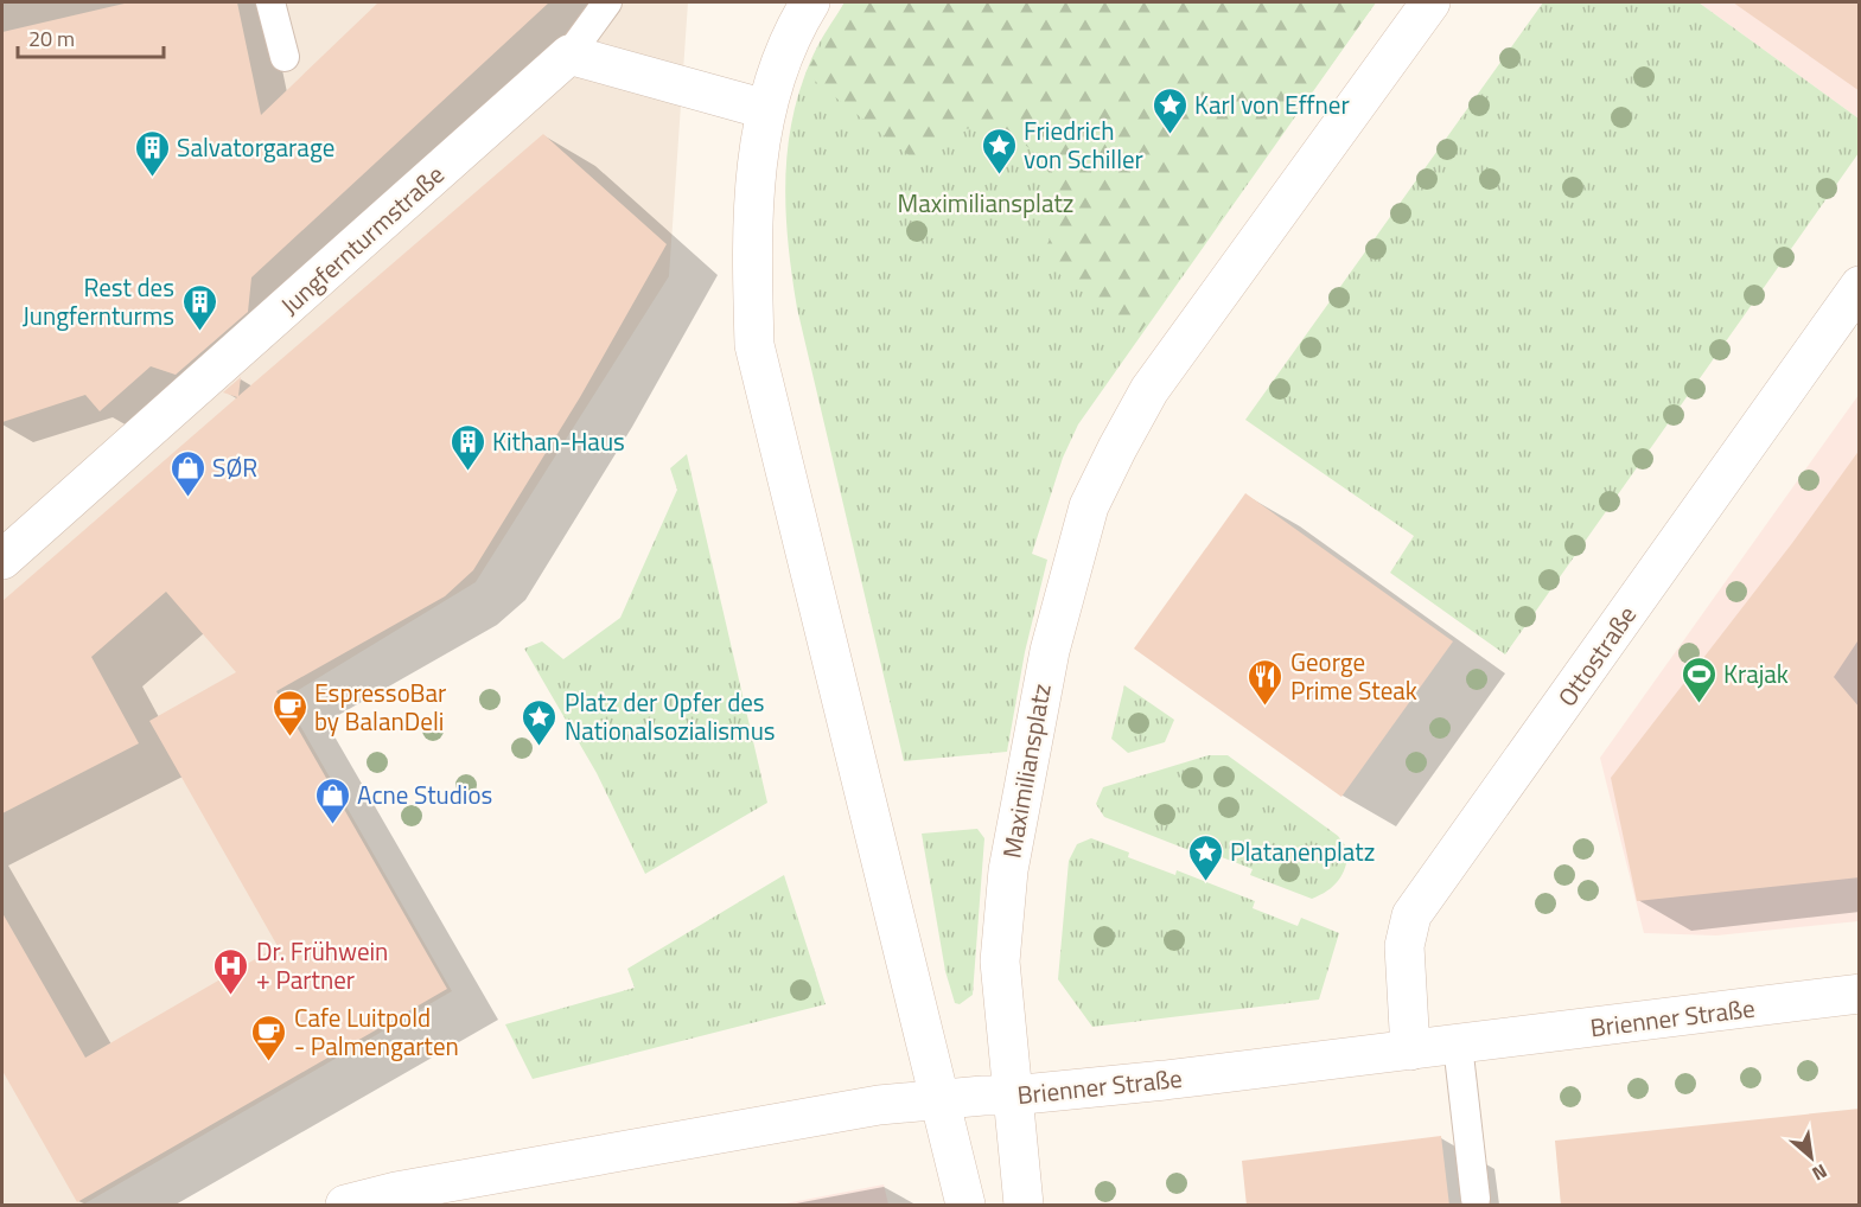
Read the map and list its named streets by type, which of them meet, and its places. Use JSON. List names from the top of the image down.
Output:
{
  "streets": {
    "main road": [
      "Jungfernturmstraße",
      "Ottostraße",
      "Maximiliansplatz",
      "Brienner Straße"
    ]
  },
  "crossings": [
    ["Ottostraße", "Brienner Straße"],
    ["Maximiliansplatz", "Brienner Straße"]
  ],
  "parks": ["Maximiliansplatz"],
  "places": {
    "place": [
      "Karl von Effner",
      "Friedrich von Schiller",
      "Platz der Opfer des Nationalsozialismus",
      "Platanenplatz"
    ],
    "building": ["Salvatorgarage", "Rest des Jungfernturms", "Kithan-Haus"],
    "shop": ["SØR", "Acne Studios"],
    "sports": ["Krajak"],
    "restaurant": ["George Prime Steak"],
    "cafe": ["EspressoBar by BalanDeli", "Cafe Luitpold - Palmengarten"],
    "hospital": ["Dr. Frühwein + Partner"]
  },
  "scale_bar": "20 m",
  "north": "bottom right"
}
